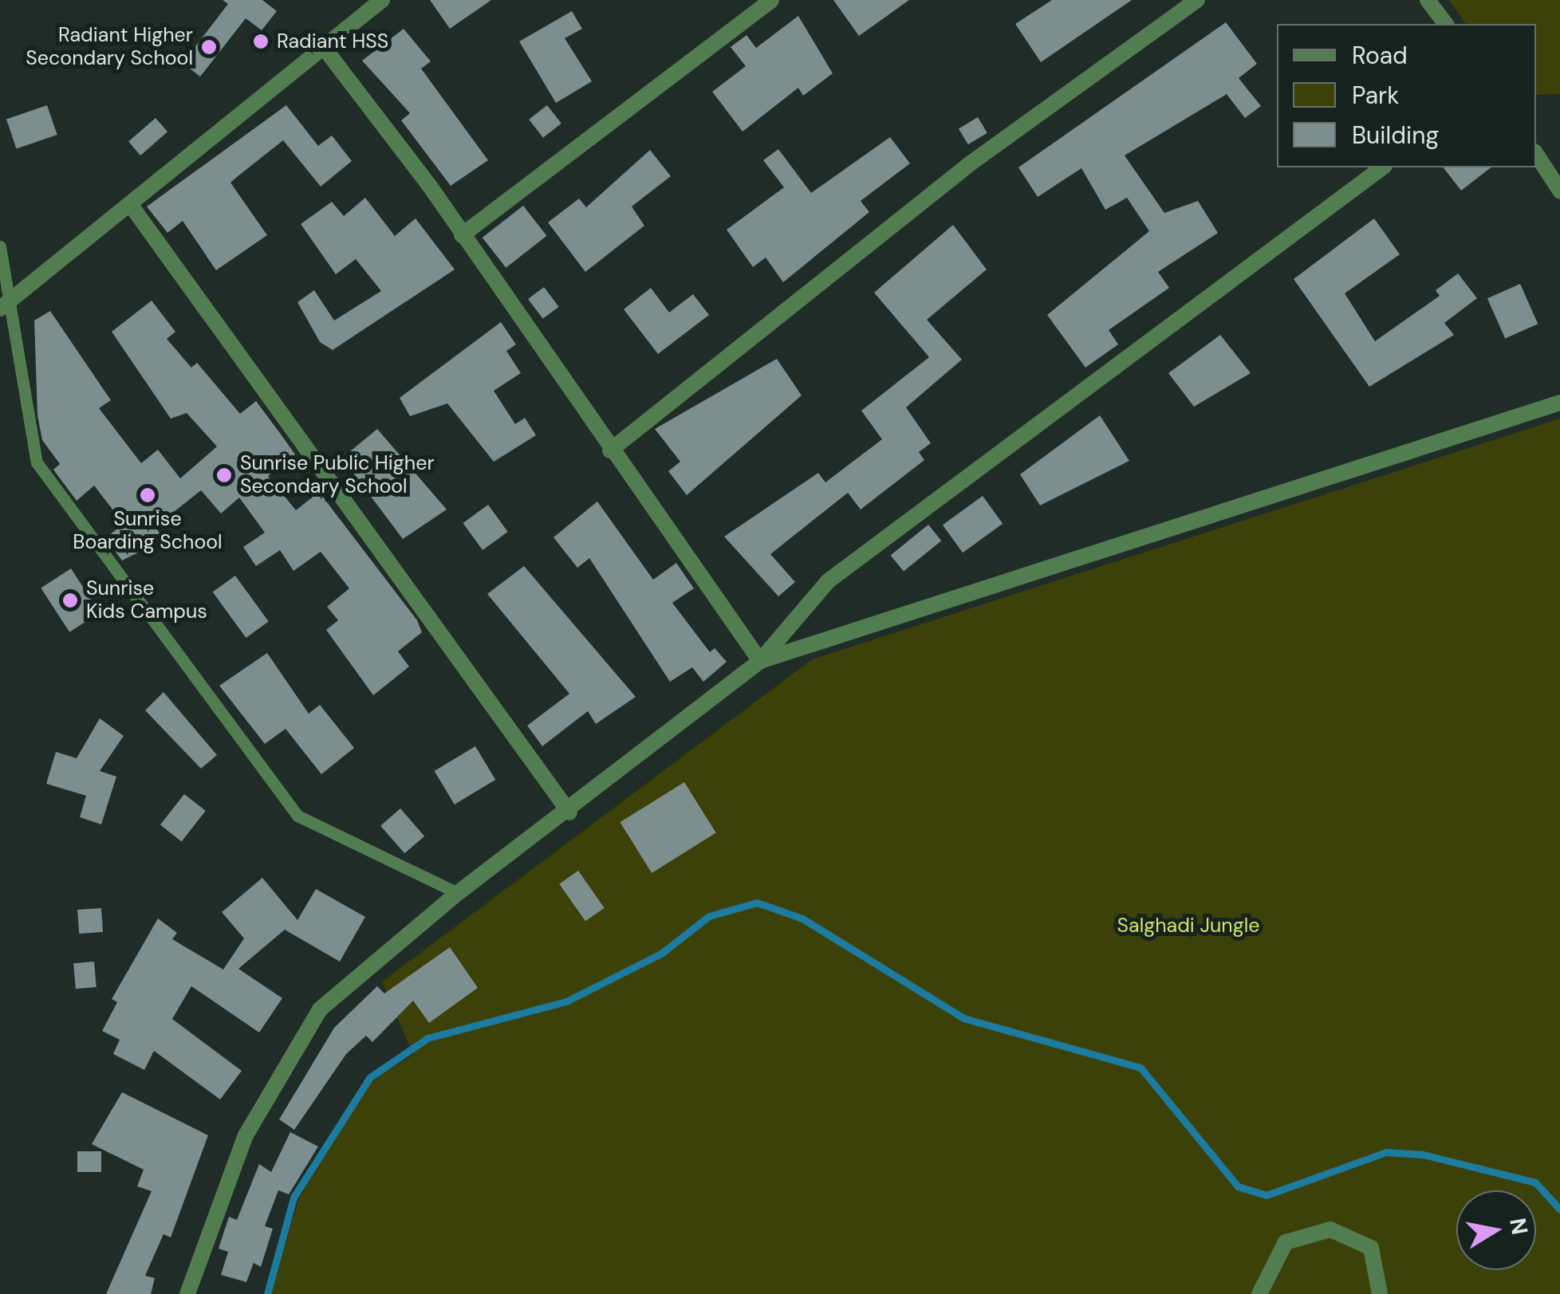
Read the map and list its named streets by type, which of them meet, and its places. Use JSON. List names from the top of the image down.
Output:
{
  "parks": ["Salghadi Jungle"],
  "places": [
    "Radiant HSS",
    "Radiant Higher Secondary School",
    "Sunrise Public Higher Secondary School",
    "Sunrise Boarding School",
    "Sunrise Kids Campus"
  ],
  "legend": ["Road", "Park", "Building"],
  "north": "right"
}
